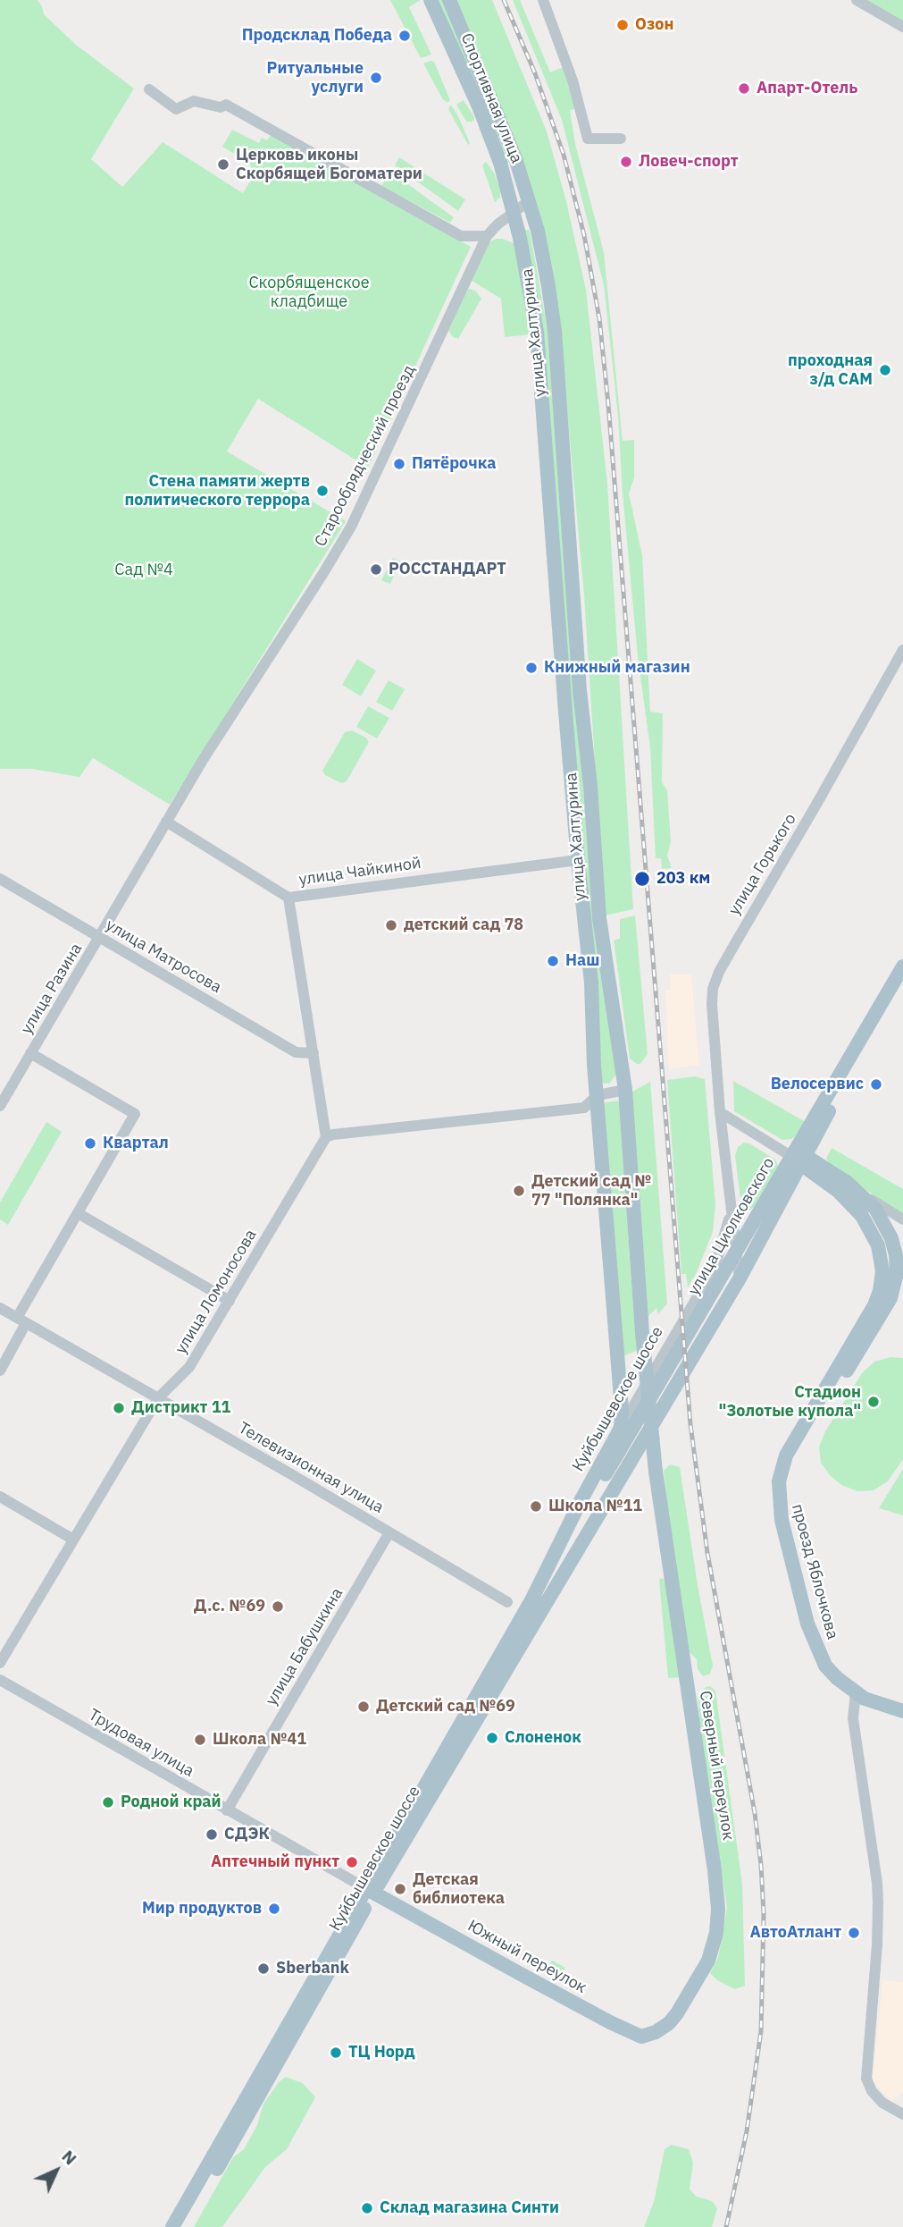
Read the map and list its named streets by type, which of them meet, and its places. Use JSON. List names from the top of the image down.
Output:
{
  "streets": {
    "main road": [
      "Спортивная улица",
      "улица Халтурина",
      "улица Циолковского",
      "Куйбышевское шоссе",
      "проезд Яблочкова",
      "Северный переулок",
      "Южный переулок"
    ],
    "street": [
      "Старообрядческий проезд",
      "улица Горького",
      "улица Чайкиной",
      "улица Матросова",
      "улица Разина",
      "улица Ломоносова",
      "Телевизионная улица",
      "улица Бабушкина",
      "Трудовая улица"
    ]
  },
  "crossings": [
    ["Спортивная улица", "улица Халтурина"],
    ["Спортивная улица", "Старообрядческий проезд"],
    ["улица Халтурина", "Старообрядческий проезд"],
    ["улица Халтурина", "улица Чайкиной"],
    ["улица Халтурина", "Куйбышевское шоссе"],
    ["улица Халтурина", "Северный переулок"],
    ["Старообрядческий проезд", "улица Чайкиной"],
    ["Старообрядческий проезд", "улица Разина"],
    ["улица Горького", "улица Циолковского"],
    ["улица Горького", "Куйбышевское шоссе"],
    ["улица Чайкиной", "улица Разина"],
    ["улица Матросова", "улица Разина"],
    ["улица Циолковского", "Куйбышевское шоссе"],
    ["улица Циолковского", "проезд Яблочкова"],
    ["улица Ломоносова", "Телевизионная улица"],
    ["Куйбышевское шоссе", "Трудовая улица"],
    ["Куйбышевское шоссе", "Южный переулок"],
    ["Телевизионная улица", "улица Бабушкина"],
    ["улица Бабушкина", "Трудовая улица"],
    ["Трудовая улица", "Южный переулок"],
    ["Северный переулок", "Южный переулок"]
  ],
  "parks": ["Скорбященское кладбище", "Сад №4"],
  "places": [
    "Озон",
    "Продсклад Победа",
    "Ритуальные услуги",
    "Апарт-Отель",
    "Ловеч-спорт",
    "Церковь иконы Скорбящей Богоматери",
    "проходная з/д САМ",
    "Пятёрочка",
    "Стена памяти жертв политического террора",
    "РОССТАНДАРТ",
    "Книжный магазин",
    "203 км",
    "детский сад 78",
    "Наш",
    "Велосервис",
    "Квартал",
    "Детский сад № 77 \"Полянка\"",
    "Стадион \"Золотые купола\"",
    "Дистрикт 11",
    "Школа №11",
    "Д.с. №69",
    "Детский сад №69",
    "Слоненок",
    "Школа №41",
    "Родной край",
    "СДЭК",
    "Аптечный пункт",
    "Детская библиотека",
    "Мир продуктов",
    "АвтоАтлант",
    "Sberbank",
    "ТЦ Норд",
    "Склад магазина Синти"
  ],
  "north": "top right"
}
